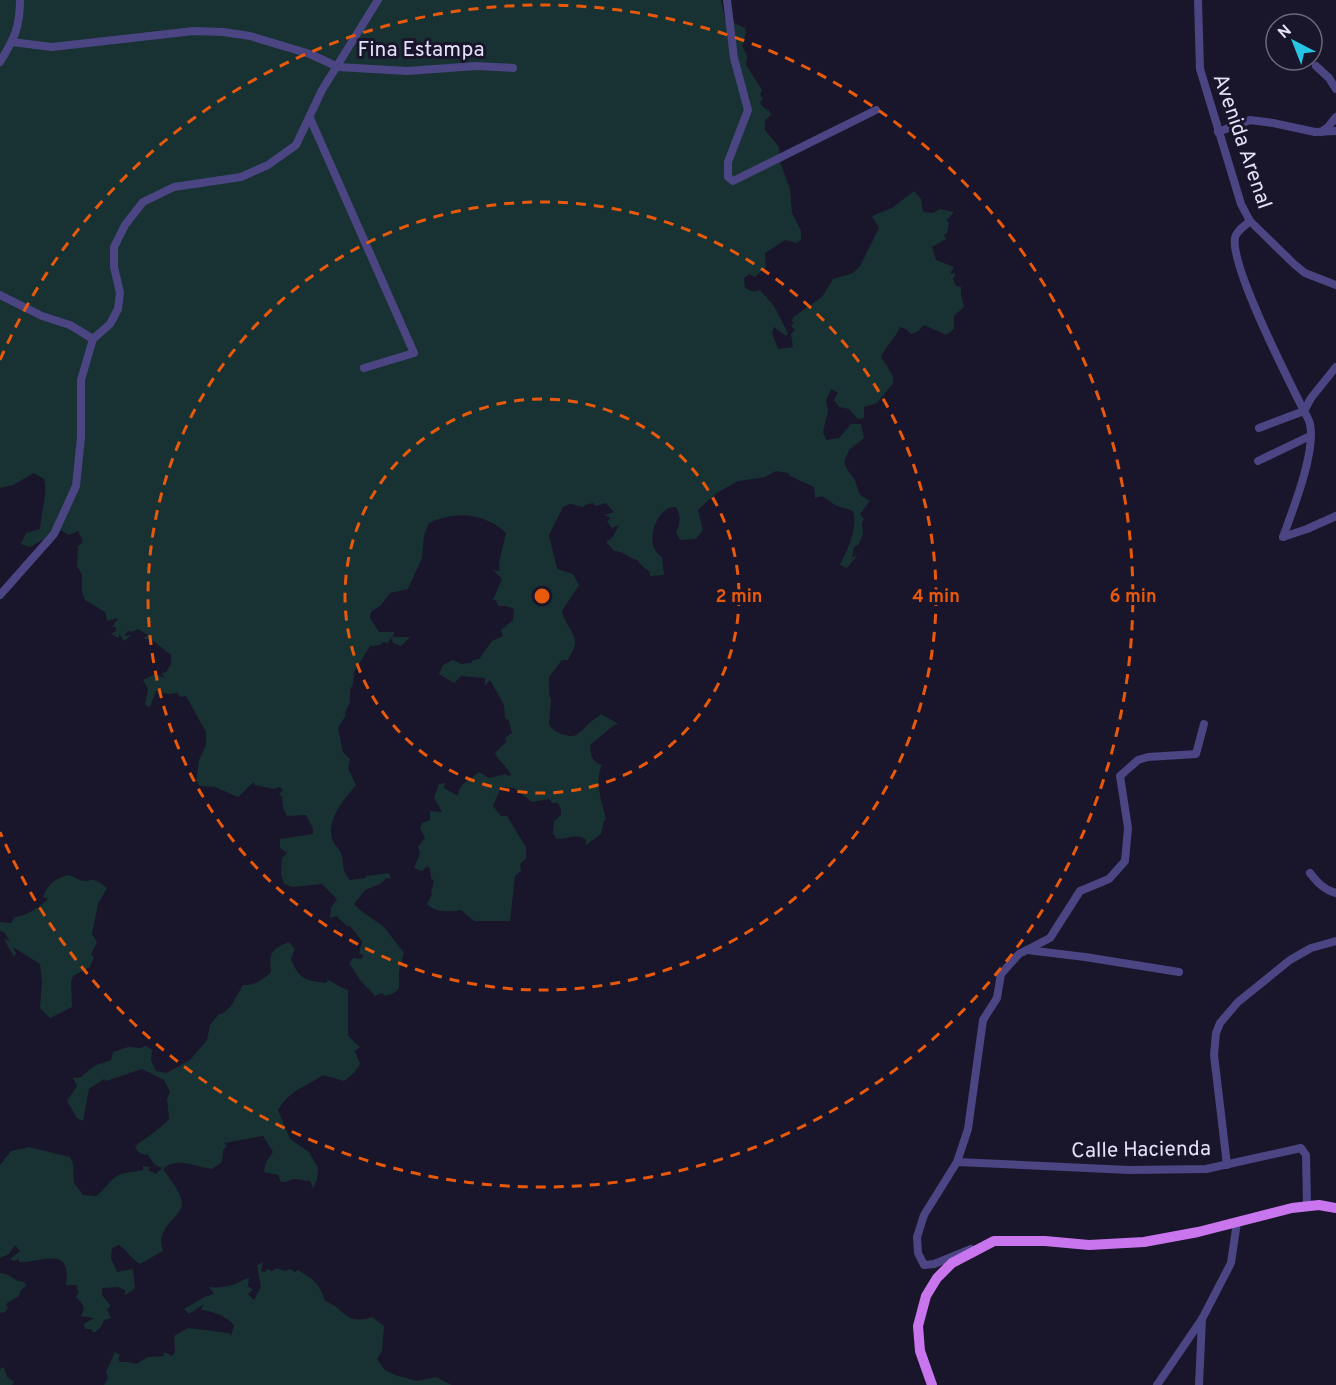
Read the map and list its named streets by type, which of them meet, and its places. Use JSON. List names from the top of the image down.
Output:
{
  "streets": {
    "street": ["Fina Estampa", "Avenida Arenal", "Calle Hacienda"]
  },
  "north": "top left",
  "rings": ["2 min", "4 min", "6 min"]
}
